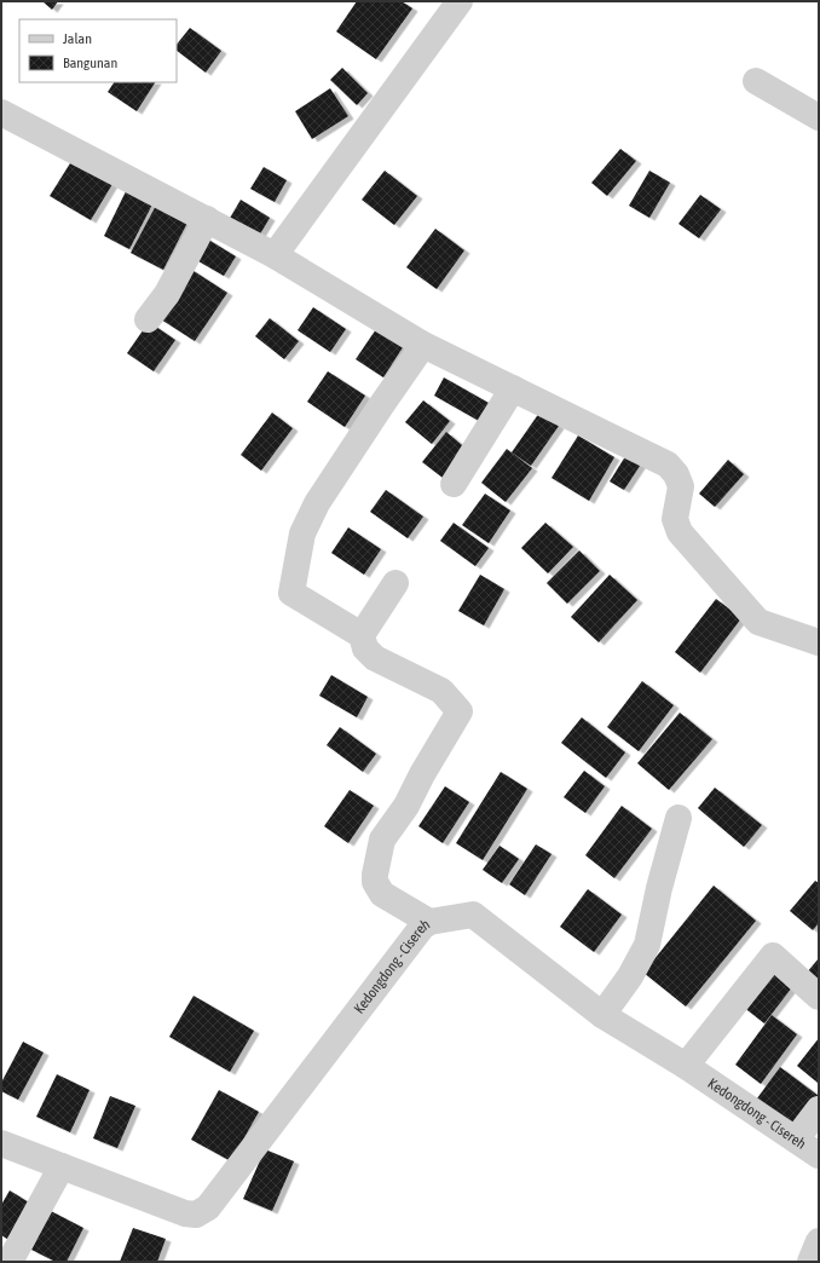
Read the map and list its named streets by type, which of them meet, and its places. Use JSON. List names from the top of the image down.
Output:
{
  "streets": {
    "street": ["Kedongdong - Cisereh"]
  },
  "legend": ["Jalan", "Bangunan"]
}
